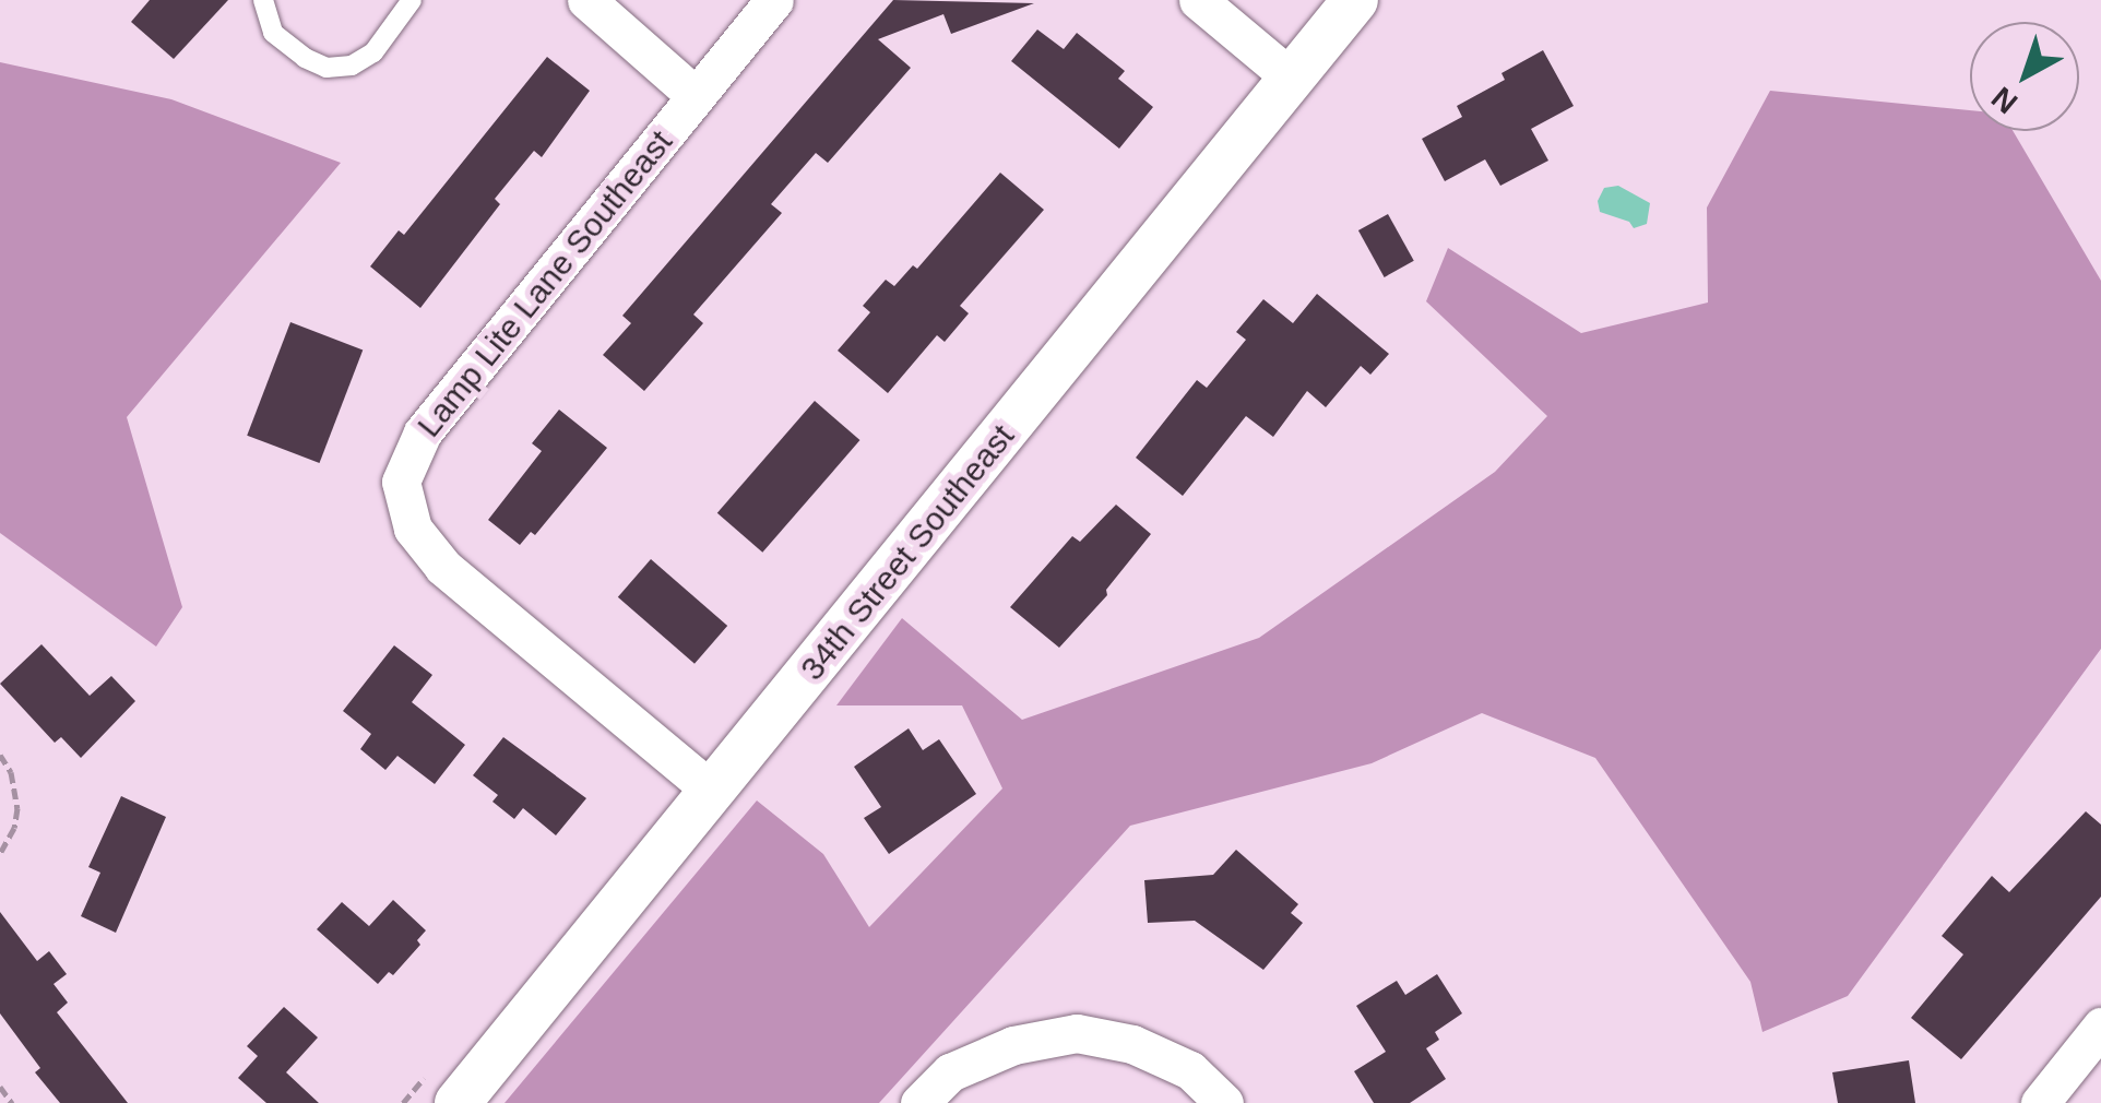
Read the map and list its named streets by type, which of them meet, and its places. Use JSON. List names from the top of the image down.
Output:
{
  "streets": {
    "street": ["Lamp Lite Lane Southeast", "34th Street Southeast"]
  },
  "crossings": [
    ["Lamp Lite Lane Southeast", "34th Street Southeast"]
  ],
  "north": "bottom left"
}
